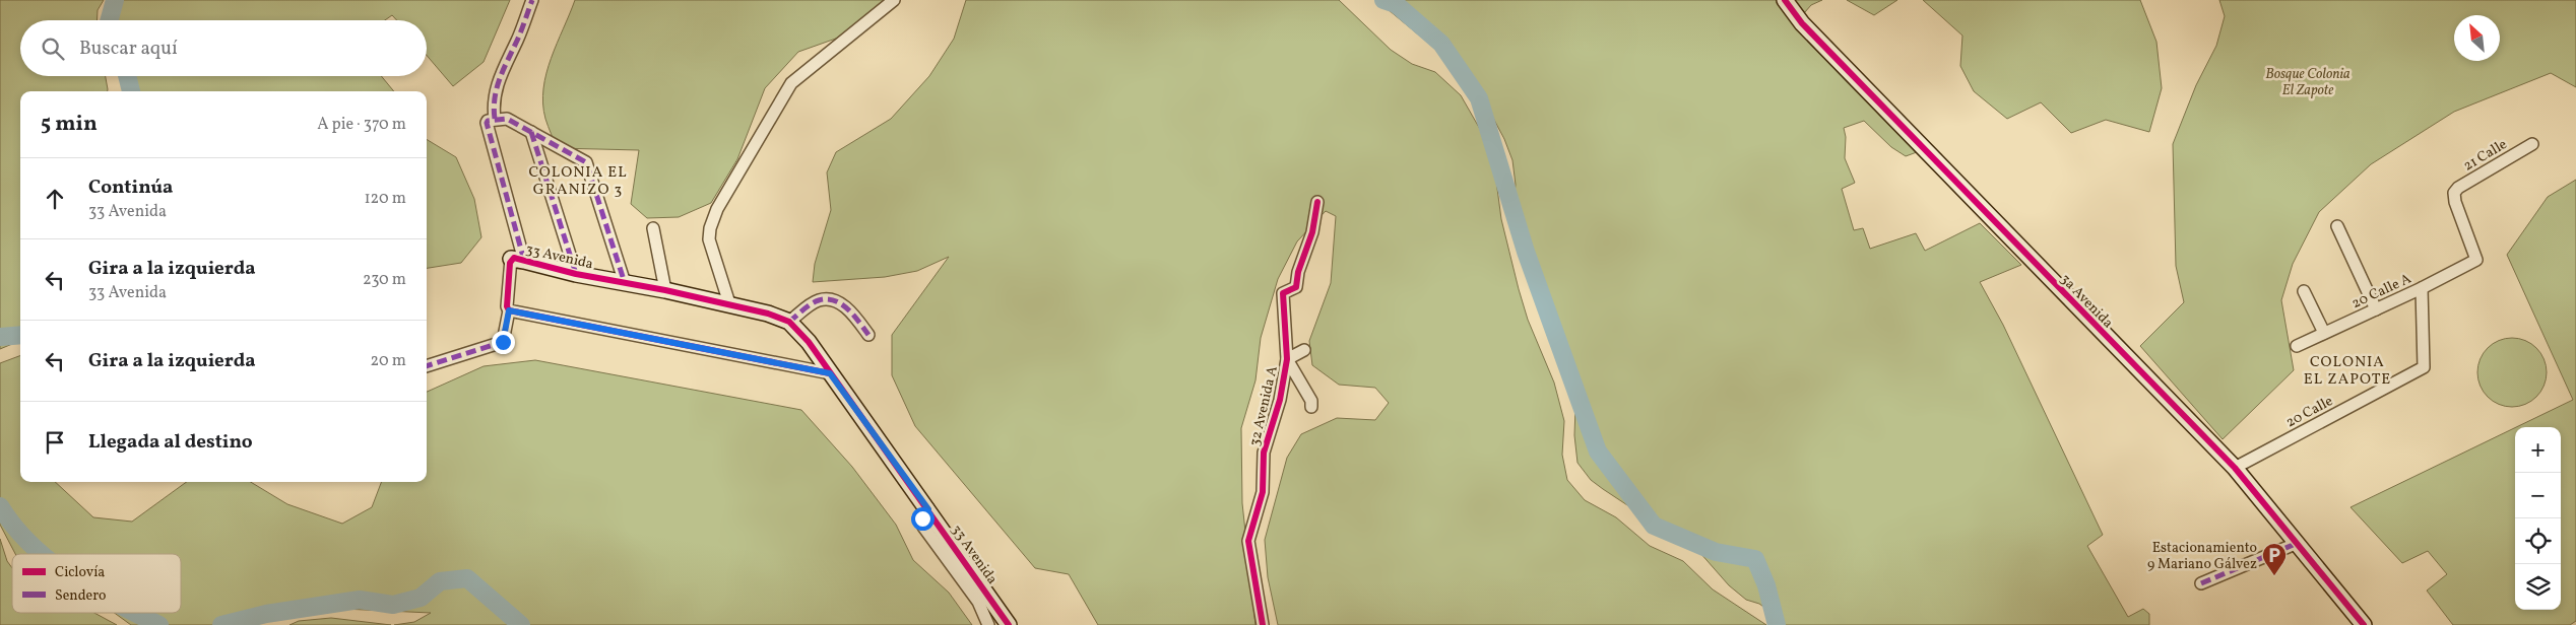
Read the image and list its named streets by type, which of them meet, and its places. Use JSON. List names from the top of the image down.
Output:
{
  "streets": {
    "street": [
      "21 Calle",
      "33 Avenida",
      "20 Calle A",
      "3a Avenida",
      "32 Avenida A",
      "20 Calle"
    ]
  },
  "crossings": [
    ["21 Calle", "20 Calle A"],
    ["20 Calle A", "20 Calle"],
    ["3a Avenida", "20 Calle"]
  ],
  "districts": ["COLONIA EL GRANIZO 3", "COLONIA EL ZAPOTE"],
  "parks": ["Bosque Colonia El Zapote"],
  "places": {
    "parking": ["Estacionamiento 9 Mariano Gálvez"]
  },
  "legend": ["Ciclovía", "Sendero"],
  "north": "top left",
  "page": {
    "search": "Buscar aquí",
    "heading": ["5 min", "A pie · 370 m"],
    "list": [
      ["Continúa", "33 Avenida", "120 m"],
      ["Gira a la izquierda", "33 Avenida", "230 m"],
      ["Gira a la izquierda", "20 m"],
      "Llegada al destino"
    ],
    "map_buttons": ["+", "−"]
  }
}
